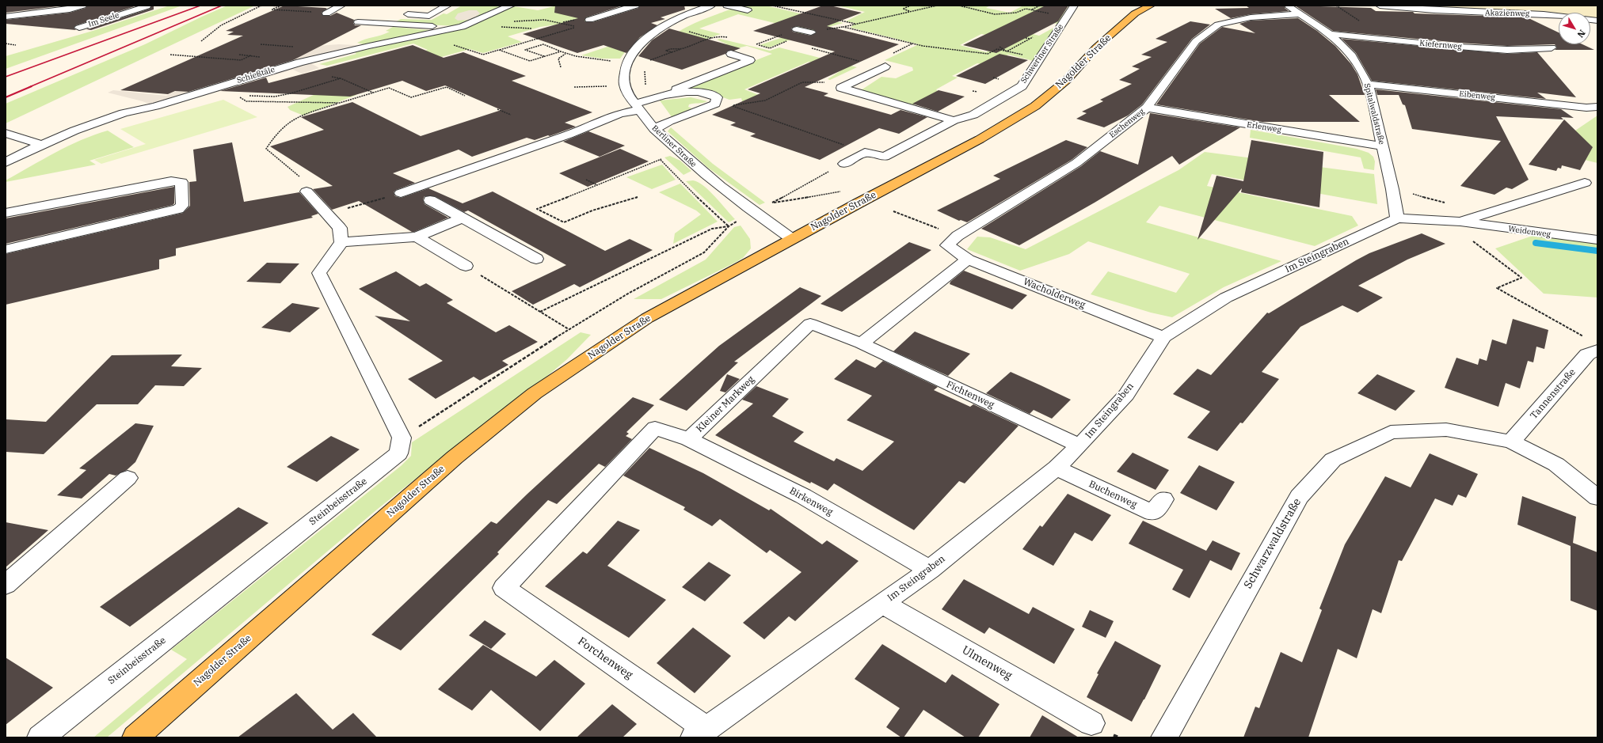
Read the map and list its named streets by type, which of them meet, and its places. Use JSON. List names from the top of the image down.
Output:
{
  "streets": {
    "main road": ["Nagolder Straße"],
    "street": [
      "Akazienweg",
      "Im Seele",
      "Kiefernweg",
      "Schweriner Straße",
      "Schießtäle",
      "Eibenweg",
      "Spitalwaldstraße",
      "Eschenweg",
      "Erlenweg",
      "Berliner Straße",
      "Weidenweg",
      "Im Steingraben",
      "Wacholderweg",
      "Tannenstraße",
      "Fichtenweg",
      "Kleiner Markweg",
      "Buchenweg",
      "Steinbeisstraße",
      "Birkenweg",
      "Schwarzwaldstraße",
      "Forchenweg",
      "Ulmenweg"
    ]
  },
  "crossings": [
    ["Kiefernweg", "Spitalwaldstraße"],
    ["Nagolder Straße", "Berliner Straße"],
    ["Eibenweg", "Spitalwaldstraße"],
    ["Spitalwaldstraße", "Eschenweg"],
    ["Spitalwaldstraße", "Erlenweg"],
    ["Spitalwaldstraße", "Im Steingraben"],
    ["Eschenweg", "Erlenweg"],
    ["Eschenweg", "Wacholderweg"],
    ["Weidenweg", "Im Steingraben"],
    ["Im Steingraben", "Wacholderweg"],
    ["Im Steingraben", "Fichtenweg"],
    ["Im Steingraben", "Buchenweg"],
    ["Im Steingraben", "Birkenweg"],
    ["Im Steingraben", "Forchenweg"],
    ["Im Steingraben", "Ulmenweg"],
    ["Tannenstraße", "Schwarzwaldstraße"],
    ["Fichtenweg", "Kleiner Markweg"],
    ["Kleiner Markweg", "Birkenweg"],
    ["Kleiner Markweg", "Forchenweg"]
  ],
  "north": "bottom right"
}
